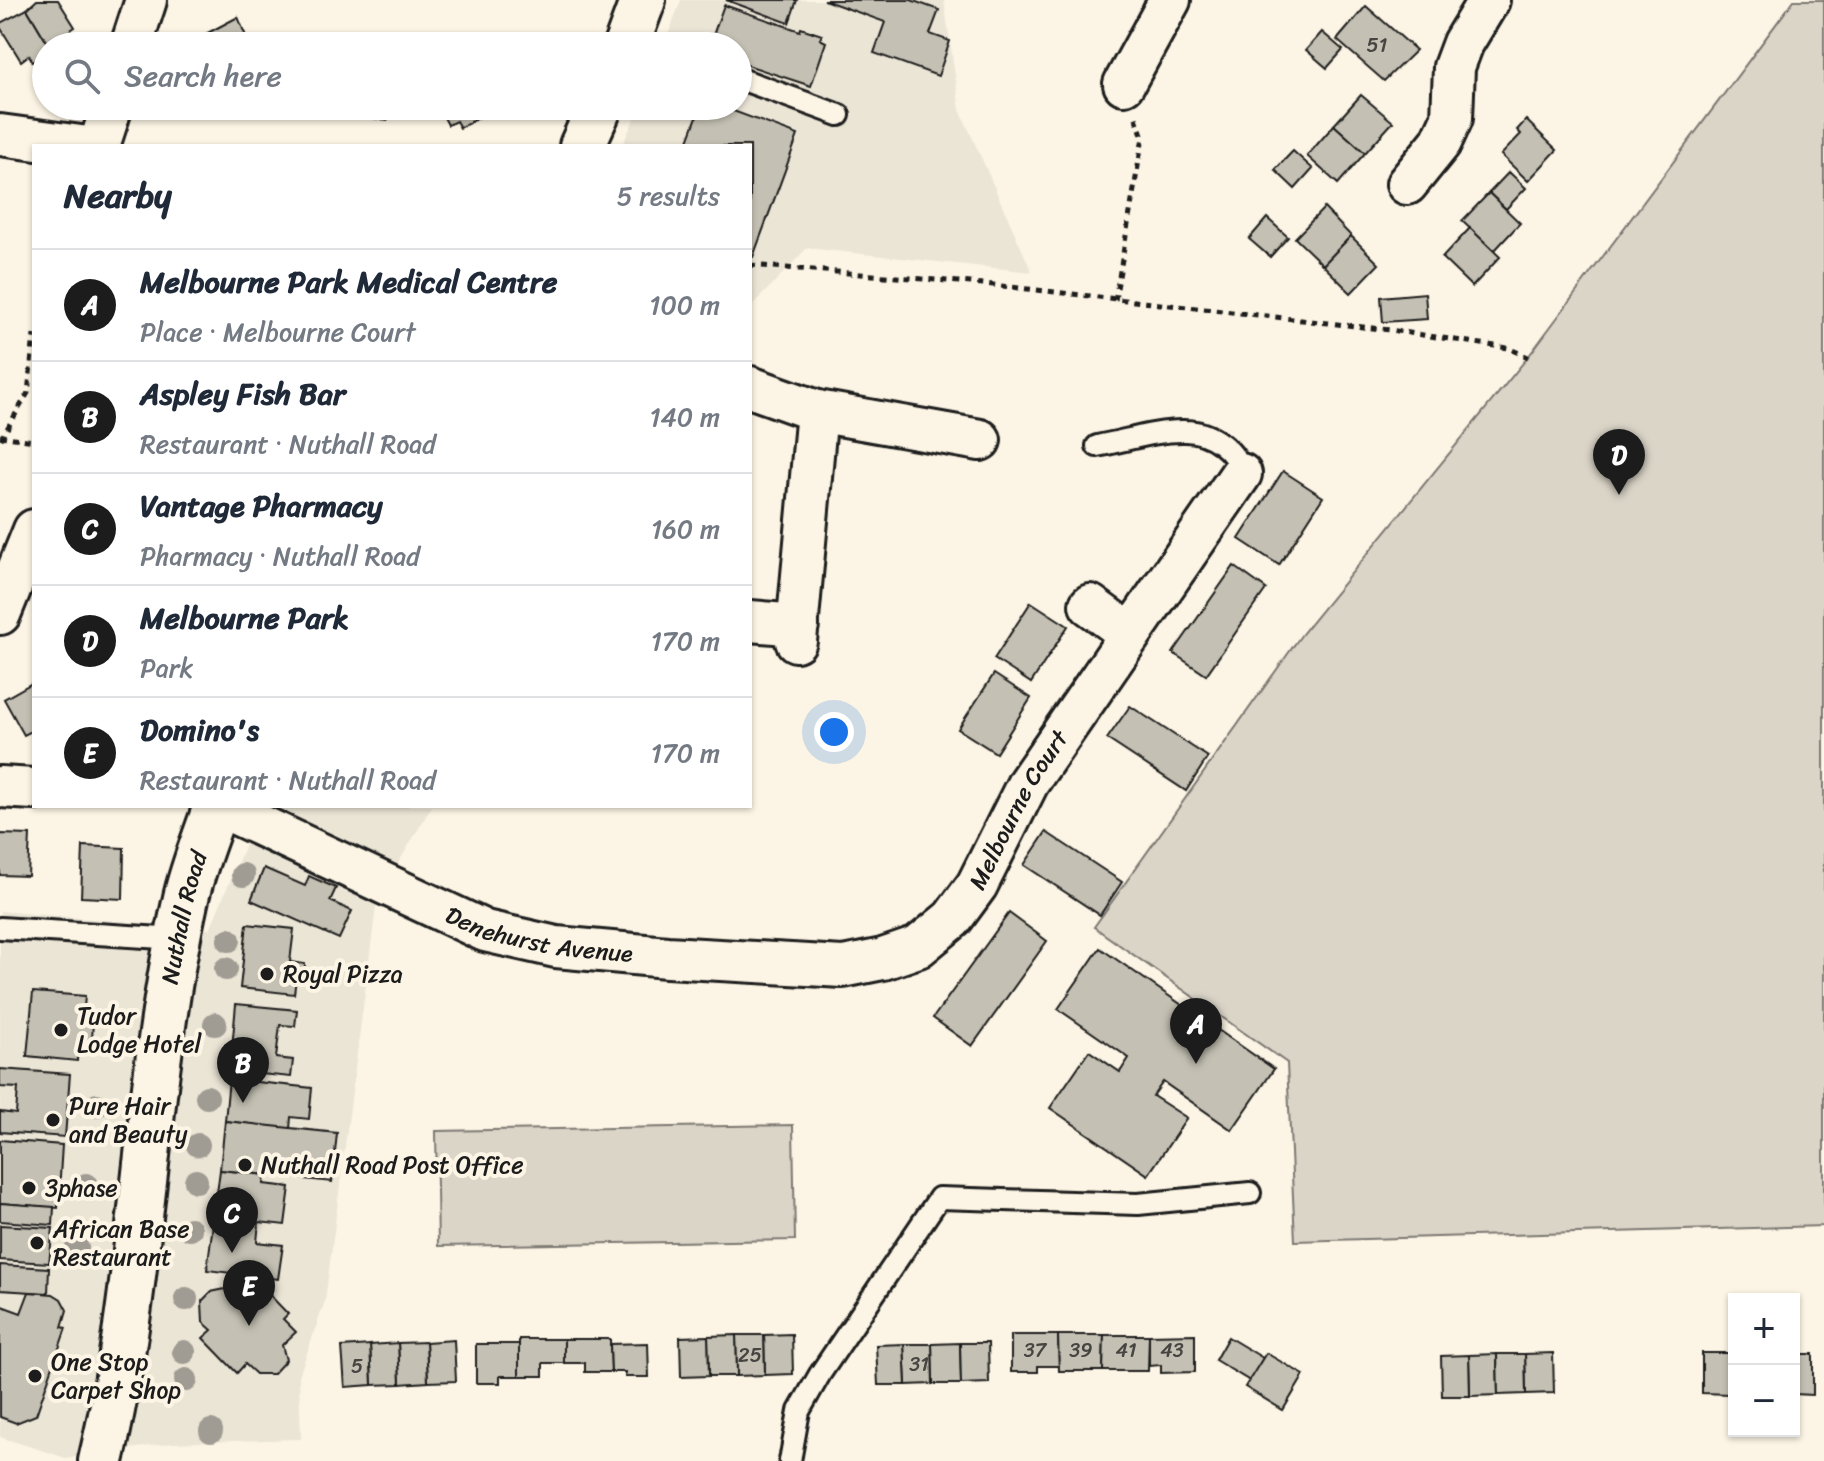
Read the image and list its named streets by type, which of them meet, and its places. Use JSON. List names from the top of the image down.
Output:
{
  "streets": {
    "highway": ["Nuthall Road"],
    "street": ["Melbourne Court", "Denehurst Avenue"]
  },
  "crossings": [
    ["Melbourne Court", "Denehurst Avenue"]
  ],
  "places": [
    "Royal Pizza",
    "Tudor Lodge Hotel",
    "Pure Hair and Beauty",
    "Nuthall Road Post Office",
    "3phase",
    "African Base Restaurant",
    "One Stop Carpet Shop"
  ],
  "house_numbers": [
    "51",
    "37",
    "39",
    "41",
    "43",
    "25",
    "31",
    "5"
  ],
  "page": {
    "search": "Search here",
    "heading": ["Nearby", "5 results"],
    "list": [
      {
        "mark": "A",
        "name": "Melbourne Park Medical Centre",
        "note": "Place · Melbourne Court",
        "value": "100 m"
      },
      {
        "mark": "B",
        "name": "Aspley Fish Bar",
        "note": "Restaurant · Nuthall Road",
        "value": "140 m"
      },
      {
        "mark": "C",
        "name": "Vantage Pharmacy",
        "note": "Pharmacy · Nuthall Road",
        "value": "160 m"
      },
      {
        "mark": "D",
        "name": "Melbourne Park",
        "note": "Park",
        "value": "170 m"
      },
      {
        "mark": "E",
        "name": "Domino's",
        "note": "Restaurant · Nuthall Road",
        "value": "170 m"
      }
    ],
    "pins": [
      "D",
      "A",
      "B",
      "C",
      "E"
    ],
    "map_buttons": ["+", "−"]
  }
}
